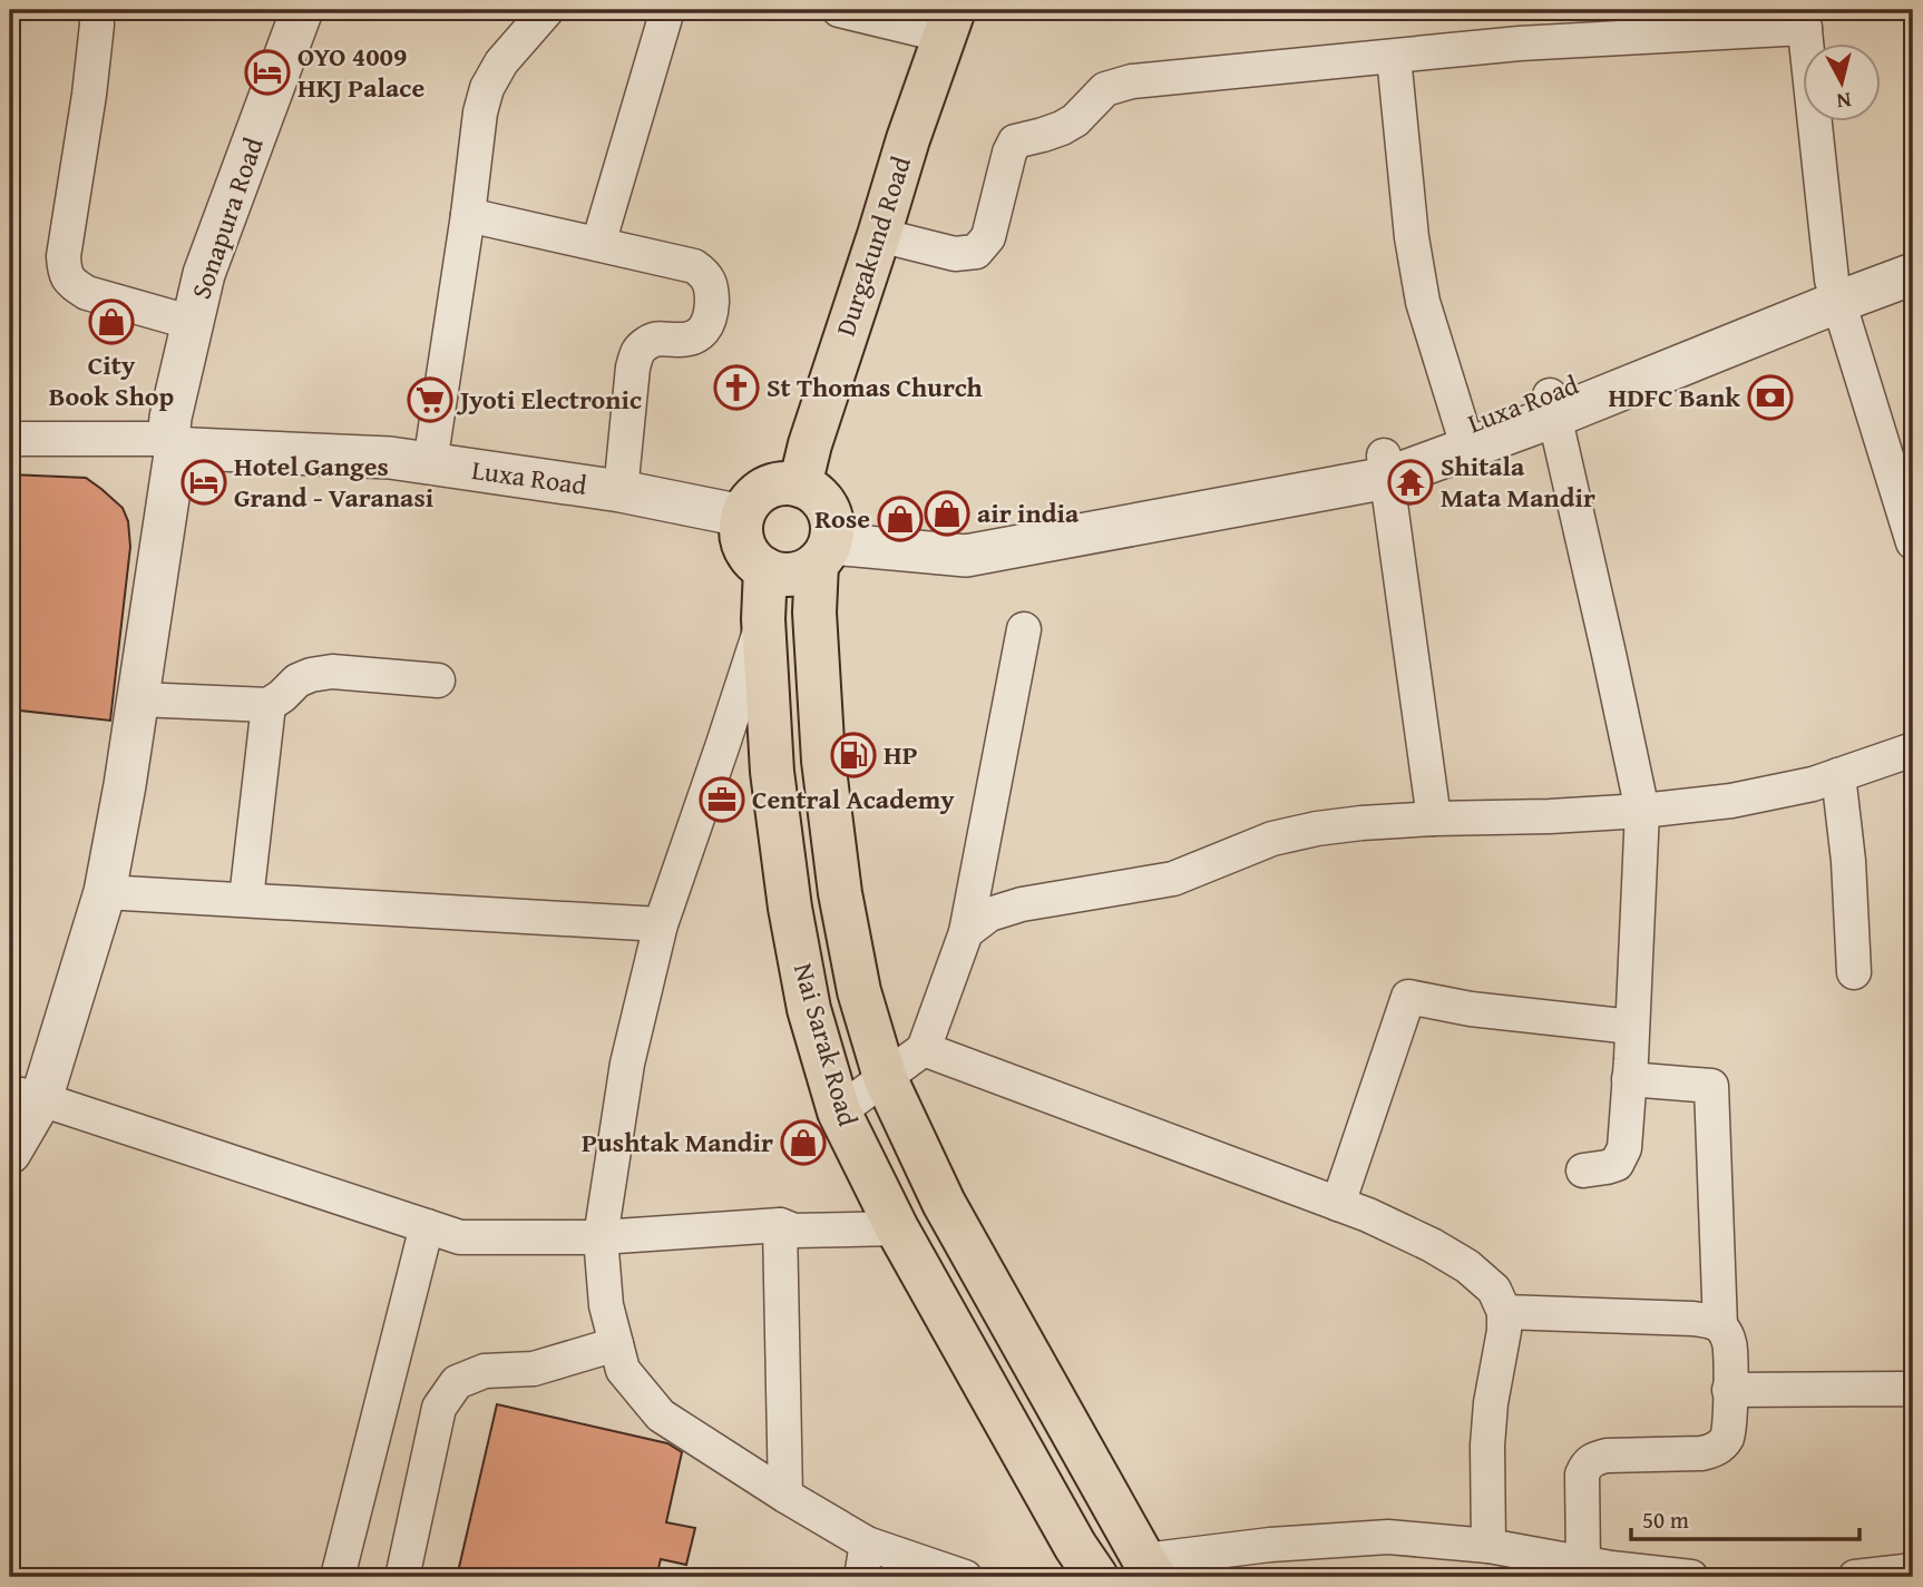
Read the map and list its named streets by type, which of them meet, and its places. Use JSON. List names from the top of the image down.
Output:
{
  "streets": {
    "main road": ["Durgakund Road", "Nai Sarak Road"],
    "street": ["Sonapura Road", "Luxa Road"]
  },
  "crossings": [
    ["Sonapura Road", "Luxa Road"],
    ["Luxa Road", "Nai Sarak Road"]
  ],
  "places": {
    "hotel": ["OYO 4009 HKJ Palace", "Hotel Ganges Grand - Varanasi"],
    "shop": [
      "City Book Shop",
      "air india",
      "Rose",
      "Pushtak Mandir"
    ],
    "church": ["St Thomas Church"],
    "bank": ["HDFC Bank"],
    "supermarket": ["Jyoti Electronic"],
    "temple": ["Shitala Mata Mandir"],
    "fuel station": ["HP"],
    "office": ["Central Academy"]
  },
  "scale_bar": "50 m",
  "north": "bottom"
}
